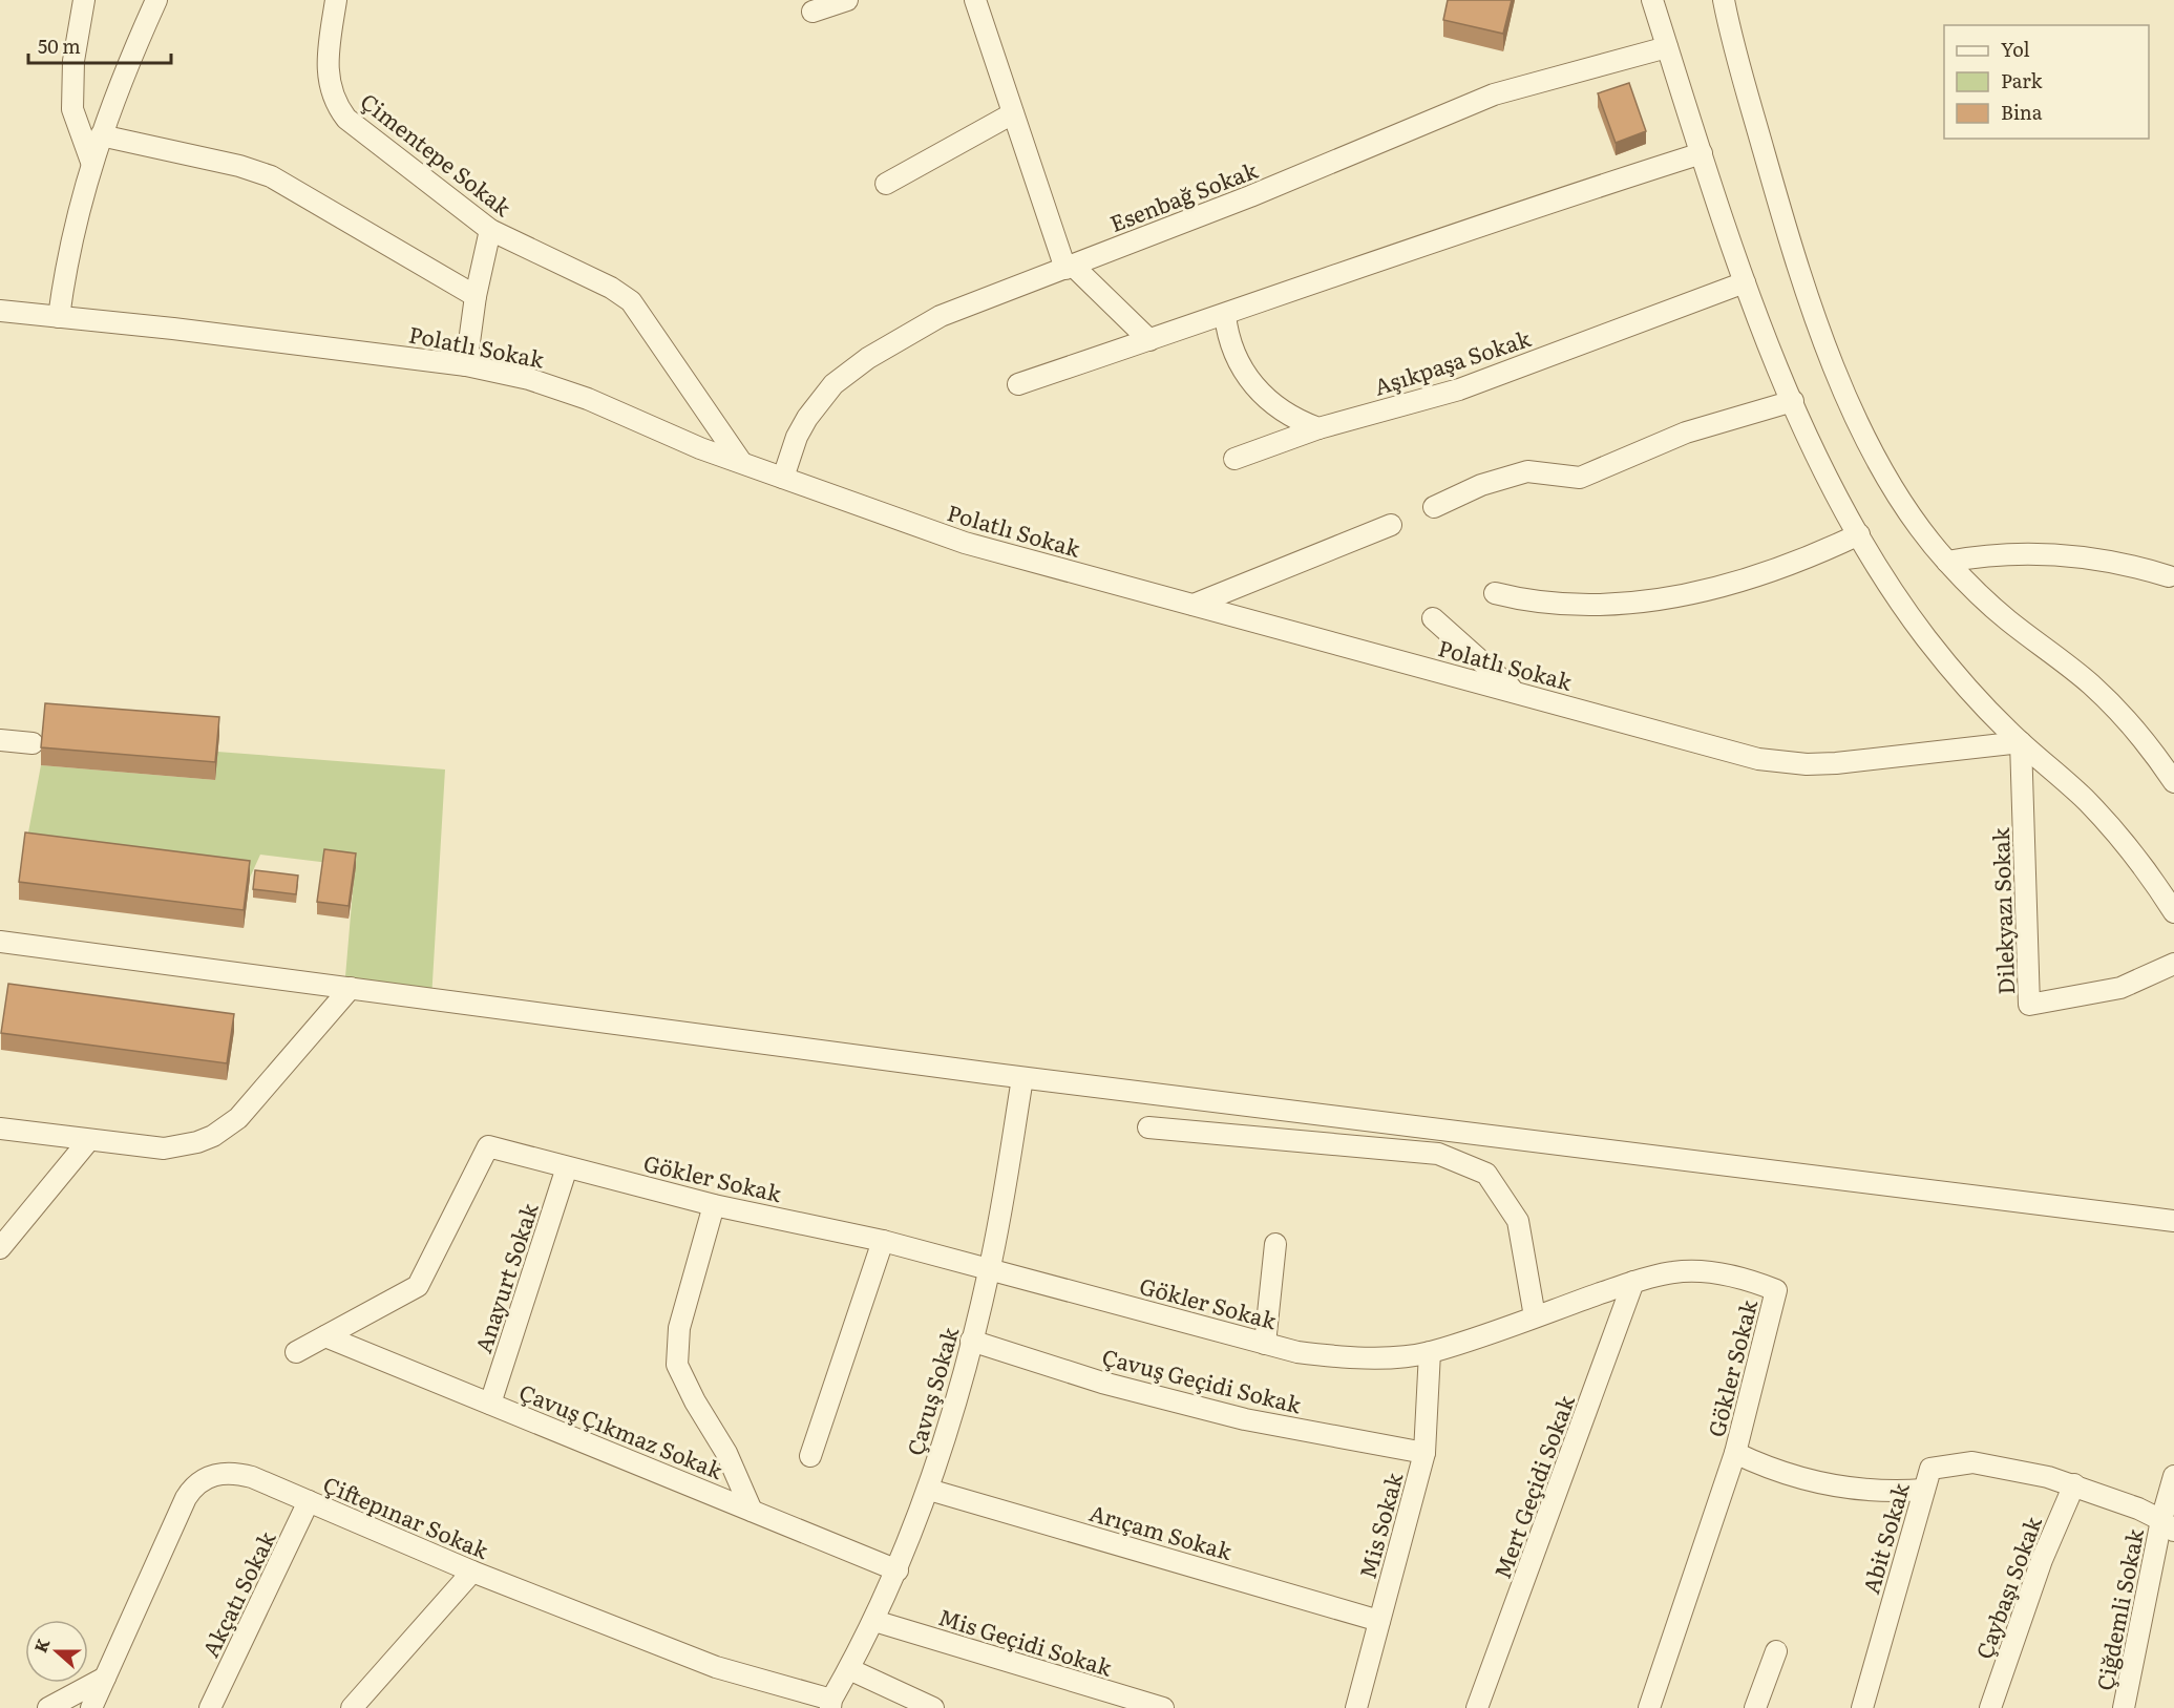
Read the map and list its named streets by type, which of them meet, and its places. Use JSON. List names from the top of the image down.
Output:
{
  "streets": {
    "street": [
      "Çimentepe Sokak",
      "Esenbağ Sokak",
      "Polatlı Sokak",
      "Aşıkpaşa Sokak",
      "Dilekyazı Sokak",
      "Gökler Sokak",
      "Anayurt Sokak",
      "Çavuş Geçidi Sokak",
      "Çavuş Sokak",
      "Çavuş Çıkmaz Sokak",
      "Mert Geçidi Sokak",
      "Çiftepınar Sokak",
      "Mis Sokak",
      "Arıçam Sokak",
      "Abit Sokak",
      "Çaybaşı Sokak",
      "Akçatı Sokak",
      "Çiğdemli Sokak",
      "Mis Geçidi Sokak"
    ]
  },
  "crossings": [
    ["Çimentepe Sokak", "Polatlı Sokak"],
    ["Esenbağ Sokak", "Polatlı Sokak"],
    ["Polatlı Sokak", "Dilekyazı Sokak"],
    ["Gökler Sokak", "Anayurt Sokak"],
    ["Gökler Sokak", "Çavuş Sokak"],
    ["Gökler Sokak", "Çavuş Çıkmaz Sokak"],
    ["Gökler Sokak", "Mert Geçidi Sokak"],
    ["Gökler Sokak", "Mis Sokak"],
    ["Anayurt Sokak", "Çavuş Çıkmaz Sokak"],
    ["Çavuş Geçidi Sokak", "Çavuş Sokak"],
    ["Çavuş Geçidi Sokak", "Mis Sokak"],
    ["Çavuş Sokak", "Çavuş Çıkmaz Sokak"],
    ["Çavuş Sokak", "Çiftepınar Sokak"],
    ["Çavuş Sokak", "Arıçam Sokak"],
    ["Çavuş Sokak", "Mis Geçidi Sokak"],
    ["Çiftepınar Sokak", "Akçatı Sokak"],
    ["Mis Sokak", "Arıçam Sokak"],
    ["Abit Sokak", "Çaybaşı Sokak"],
    ["Abit Sokak", "Çiğdemli Sokak"]
  ],
  "legend": ["Yol", "Park", "Bina"],
  "scale_bar": "50 m",
  "north": "left"
}
